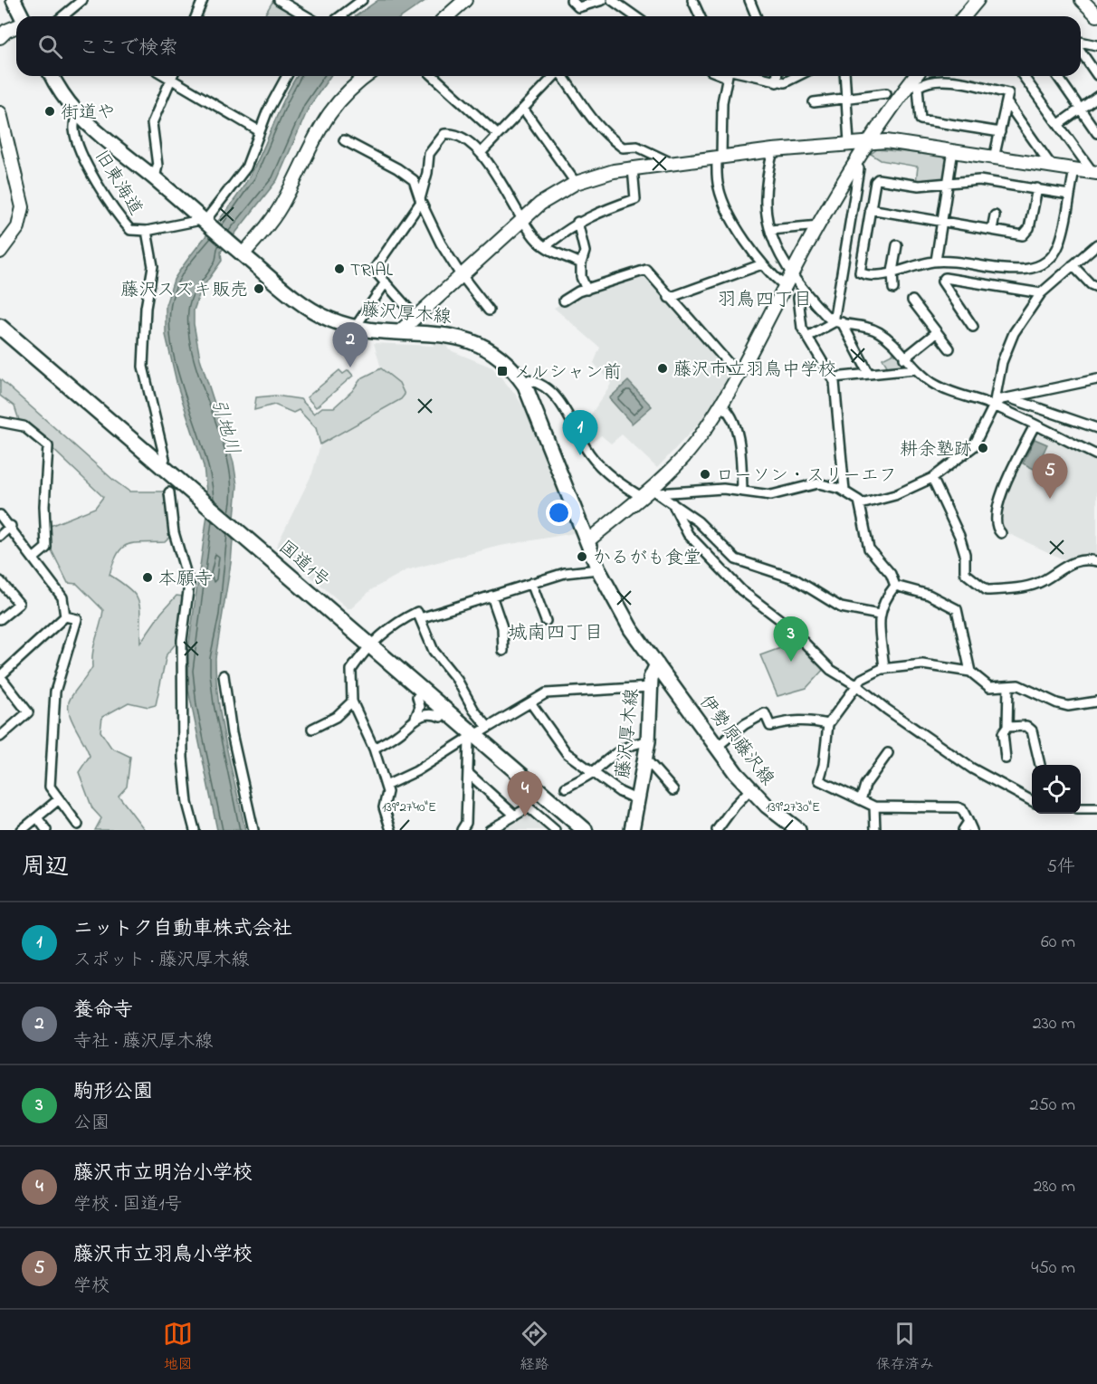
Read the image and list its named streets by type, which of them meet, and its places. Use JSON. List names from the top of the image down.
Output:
{
  "streets": {
    "highway": ["国道1号"],
    "main road": ["藤沢厚木線", "伊勢原藤沢線"],
    "street": ["旧東海道"]
  },
  "crossings": [
    ["旧東海道", "藤沢厚木線"],
    ["藤沢厚木線", "伊勢原藤沢線"]
  ],
  "districts": ["羽鳥四丁目", "城南四丁目"],
  "water": ["引地川"],
  "places": {
    "other": [
      "街道や",
      "TRIAL",
      "藤沢スズキ販売",
      "藤沢市立羽鳥中学校",
      "耕余塾跡",
      "ローソン・スリーエフ",
      "かるがも食堂",
      "本願寺"
    ],
    "transit": ["メルシャン前"]
  },
  "page": {
    "search": "ここで検索",
    "pins": [
      "2",
      "1",
      "5",
      "3",
      "4"
    ],
    "heading": ["周辺", "5件"],
    "list": [
      {
        "mark": "1",
        "name": "ニットク自動車株式会社",
        "note": "スポット · 藤沢厚木線",
        "value": "60 m"
      },
      {
        "mark": "2",
        "name": "養命寺",
        "note": "寺社 · 藤沢厚木線",
        "value": "230 m"
      },
      {
        "mark": "3",
        "name": "駒形公園",
        "note": "公園",
        "value": "250 m"
      },
      {
        "mark": "4",
        "name": "藤沢市立明治小学校",
        "note": "学校 · 国道1号",
        "value": "280 m"
      },
      {
        "mark": "5",
        "name": "藤沢市立羽鳥小学校",
        "note": "学校",
        "value": "450 m"
      }
    ],
    "nav": ["地図", "経路", "保存済み"]
  },
  "coordinates": ["139°27'40\"E", "139°27'30\"E"]
}
